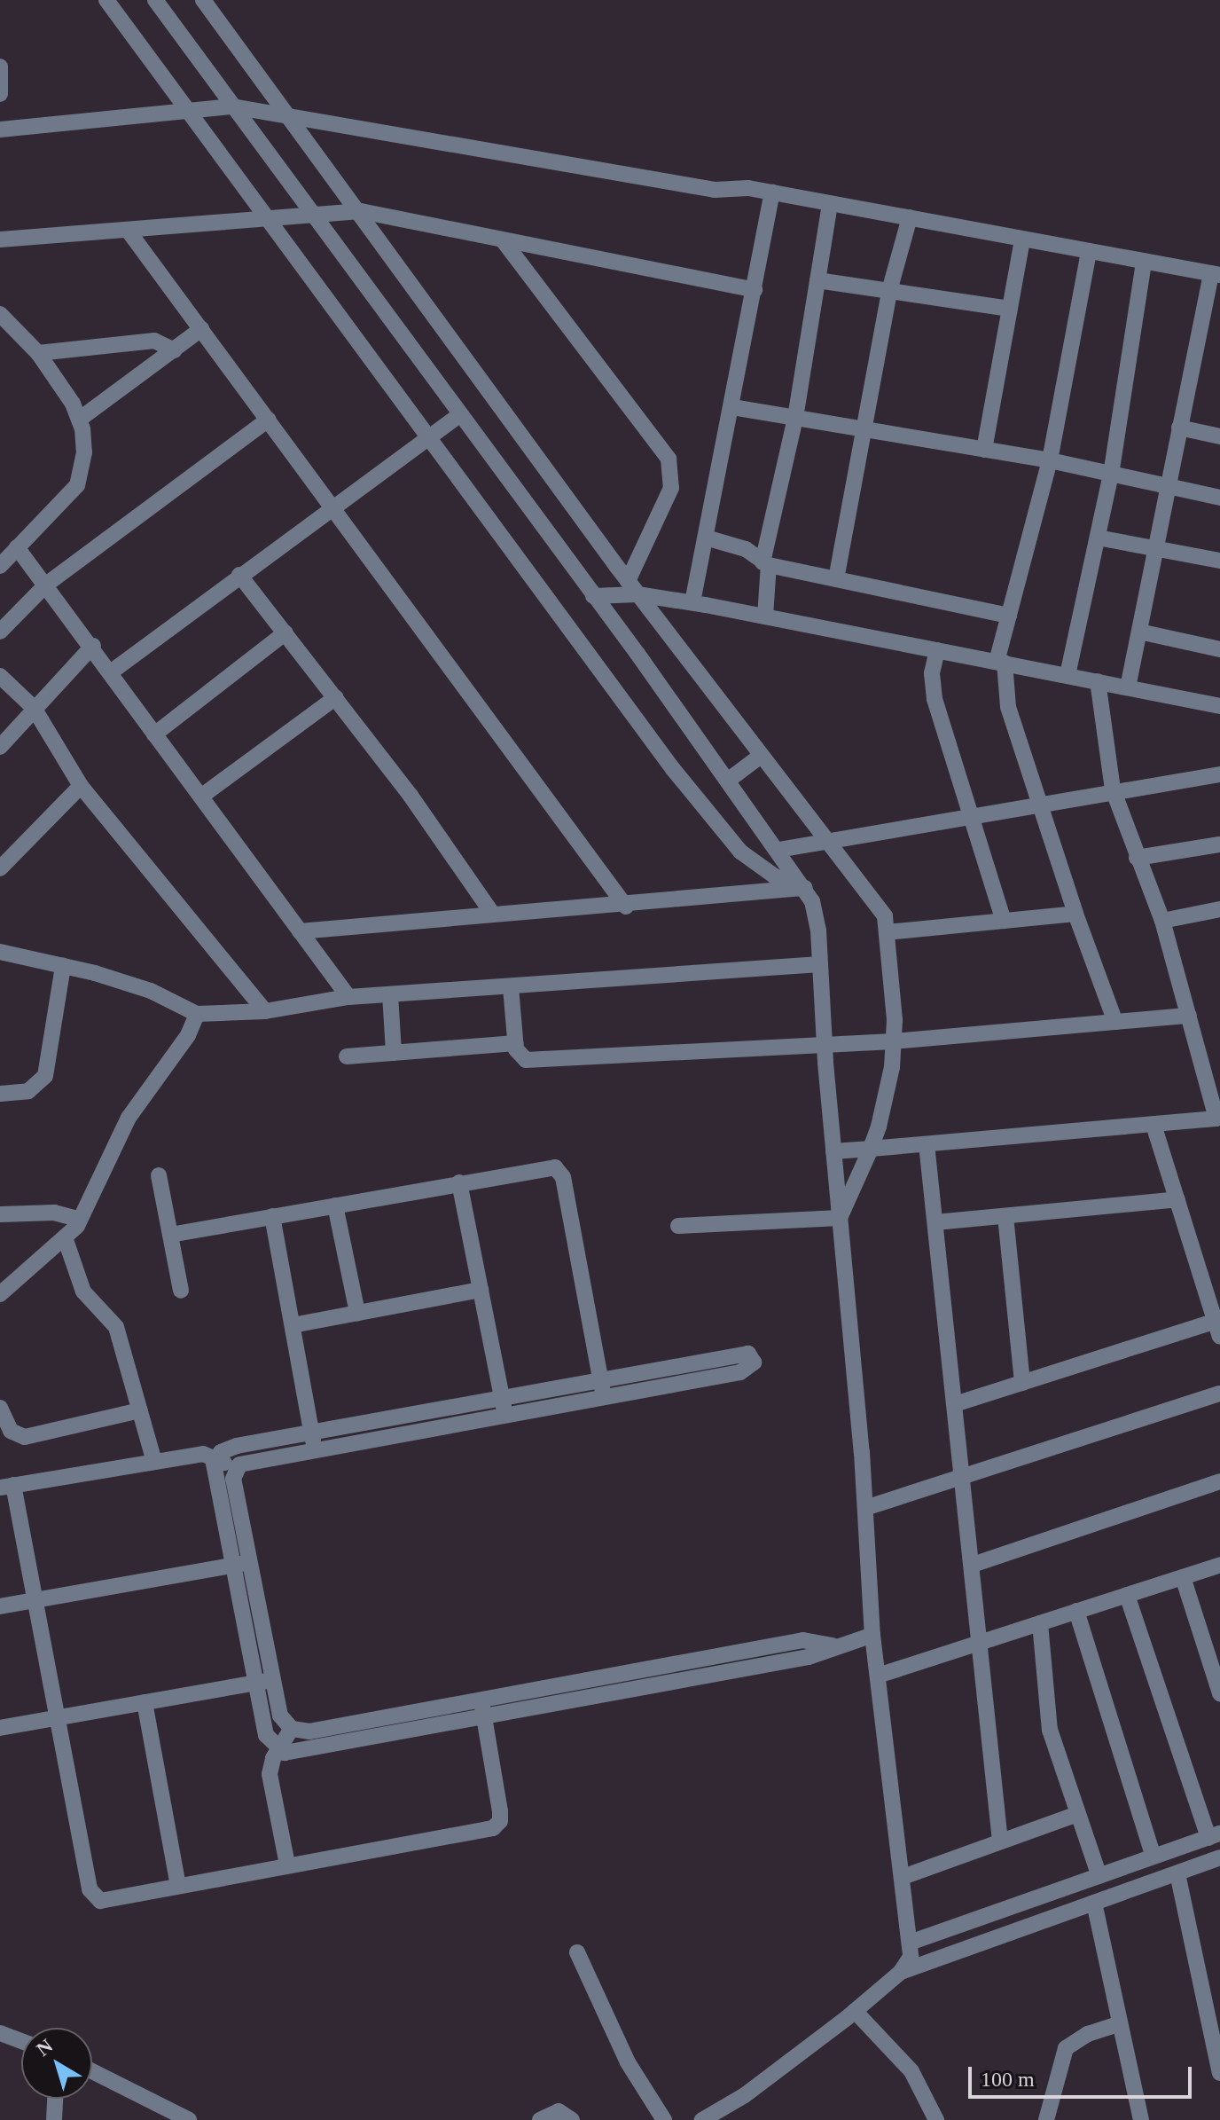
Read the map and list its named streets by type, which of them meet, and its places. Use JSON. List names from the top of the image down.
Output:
{
  "scale_bar": "100 m",
  "north": "top left"
}
